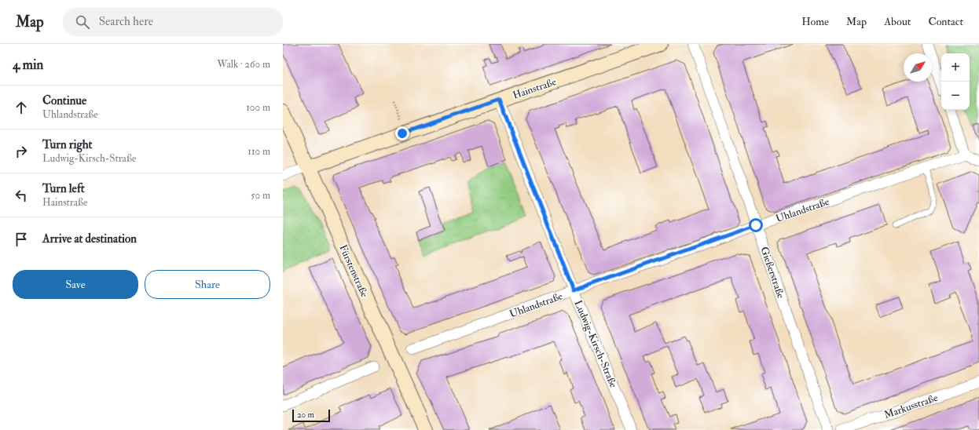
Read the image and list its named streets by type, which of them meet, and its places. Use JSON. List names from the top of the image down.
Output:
{
  "streets": {
    "street": [
      "Hainstraße",
      "Uhlandstraße",
      "Fürstenstraße",
      "Gießerstraße",
      "Ludwig-Kirsch-Straße",
      "Markusstraße"
    ]
  },
  "crossings": [
    ["Hainstraße", "Fürstenstraße"],
    ["Hainstraße", "Ludwig-Kirsch-Straße"],
    ["Uhlandstraße", "Gießerstraße"],
    ["Uhlandstraße", "Ludwig-Kirsch-Straße"]
  ],
  "scale_bar": "20 m",
  "north": "top right",
  "page": {
    "header": "Map",
    "search": "Search here",
    "nav": [
      "Home",
      "Map",
      "About",
      "Contact"
    ],
    "heading": ["4 min", "Walk · 260 m"],
    "map_buttons": ["+", "−"],
    "list": [
      ["Continue", "Uhlandstraße", "100 m"],
      ["Turn right", "Ludwig-Kirsch-Straße", "110 m"],
      ["Turn left", "Hainstraße", "50 m"],
      "Arrive at destination"
    ],
    "buttons": ["Save", "Share"],
    "scale": "20 m"
  }
}
